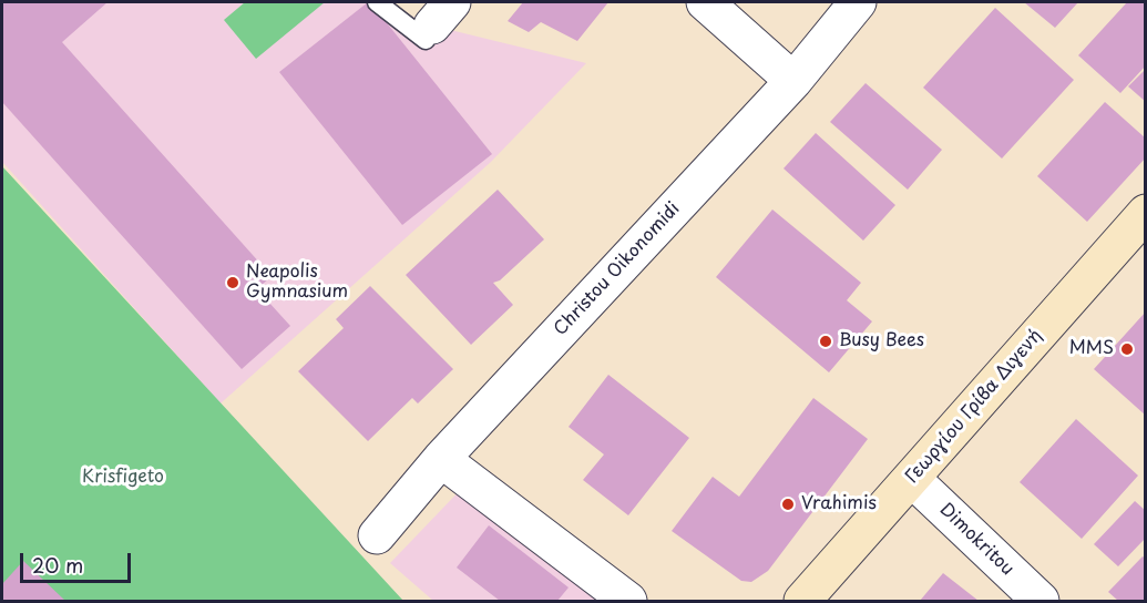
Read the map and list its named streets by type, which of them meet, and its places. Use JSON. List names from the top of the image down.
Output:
{
  "streets": {
    "main road": ["Γεωργίου Γρίβα Διγενή"],
    "street": ["Christou Oikonomidi", "Dimokritou"]
  },
  "crossings": [
    ["Γεωργίου Γρίβα Διγενή", "Dimokritou"]
  ],
  "parks": ["Krisfigeto"],
  "places": [
    "Neapolis Gymnasium",
    "Busy Bees",
    "MMS",
    "Vrahimis"
  ],
  "scale_bar": "20 m"
}
